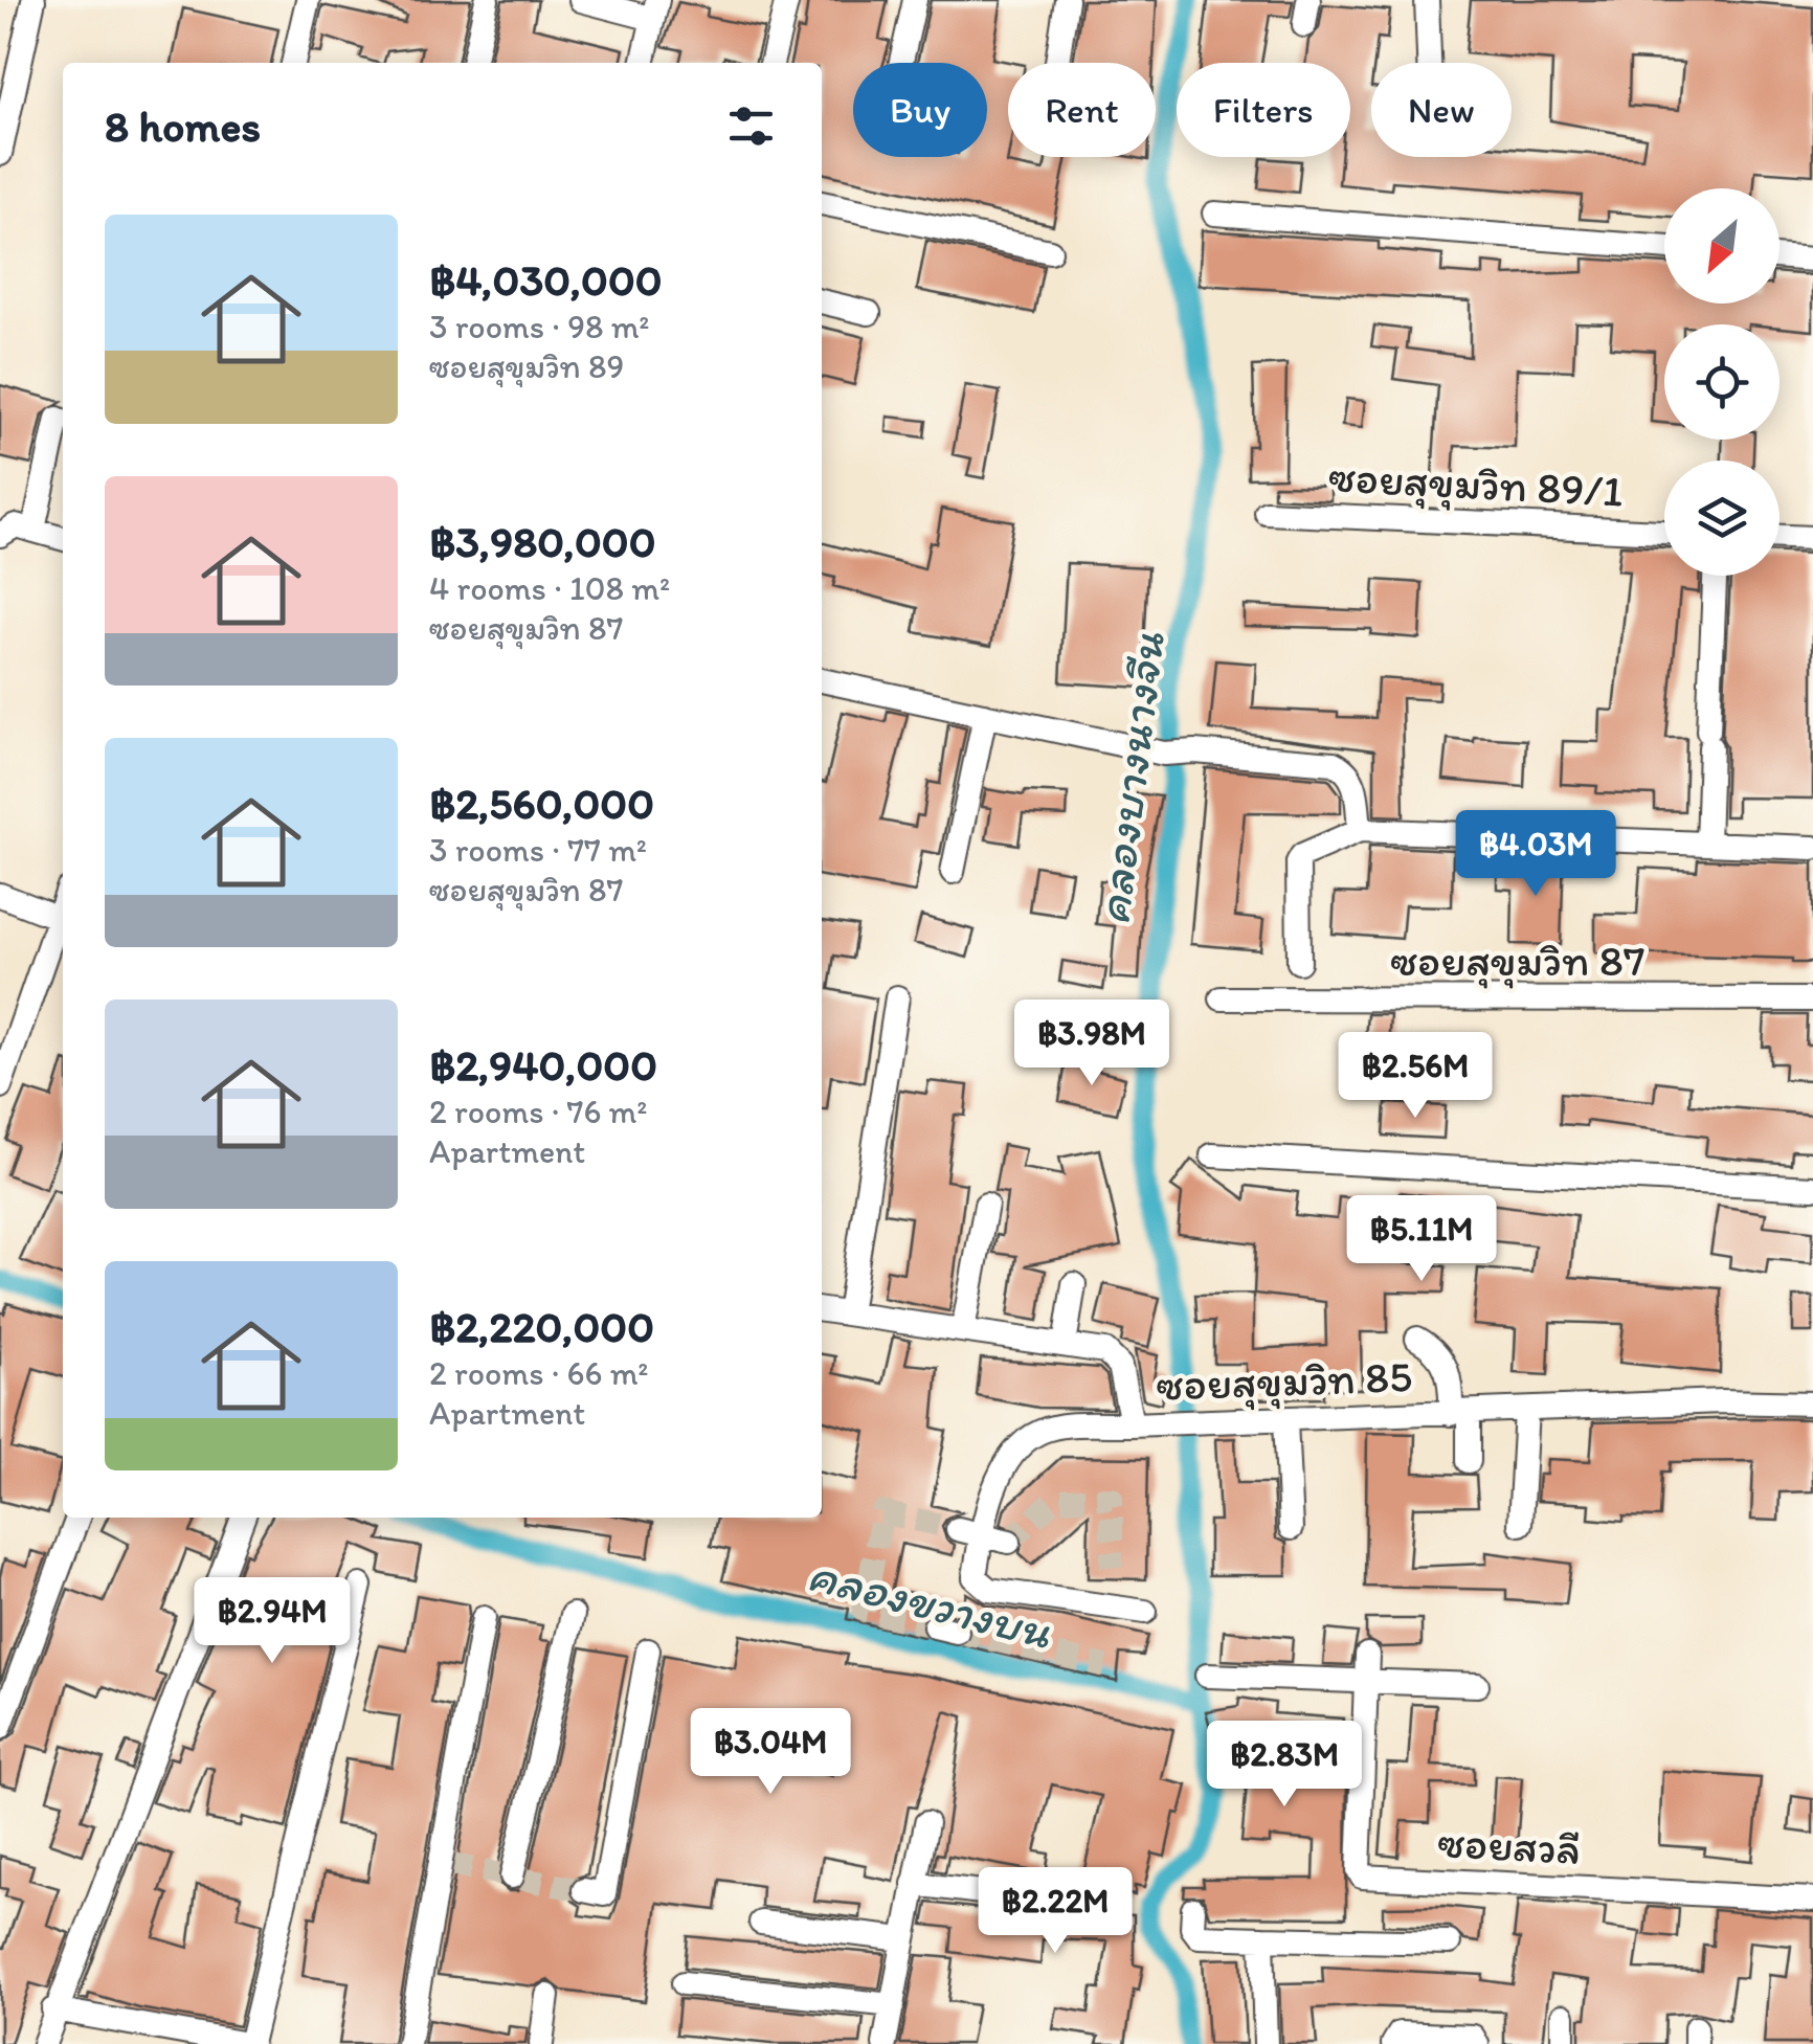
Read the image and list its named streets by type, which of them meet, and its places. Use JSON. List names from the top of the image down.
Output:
{
  "streets": {
    "street": [
      "ซอยสุขุมวิท 89/1",
      "ซอยสุขุมวิท 87",
      "ซอยสุขุมวิท 85",
      "ซอยสวลี"
    ]
  },
  "water": ["คลองบางนางจีน", "คลองขวางบน"],
  "north": "bottom left",
  "page": {
    "chip": [
      "Buy",
      "Rent",
      "Filters",
      "New"
    ],
    "heading": "8 homes",
    "list": [
      {
        "name": "฿4,030,000",
        "note": "3 rooms · 98 m² · ซอยสุขุมวิท 89"
      },
      {
        "name": "฿3,980,000",
        "note": "4 rooms · 108 m² · ซอยสุขุมวิท 87"
      },
      {
        "name": "฿2,560,000",
        "note": "3 rooms · 77 m² · ซอยสุขุมวิท 87"
      },
      {
        "name": "฿2,940,000",
        "note": "2 rooms · 76 m² · Apartment"
      },
      {
        "name": "฿2,220,000",
        "note": "2 rooms · 66 m² · Apartment"
      }
    ],
    "price": [
      "฿4.03M",
      "฿3.98M",
      "฿2.56M",
      "฿5.11M",
      "฿2.94M",
      "฿3.04M",
      "฿2.83M",
      "฿2.22M"
    ]
  }
}
